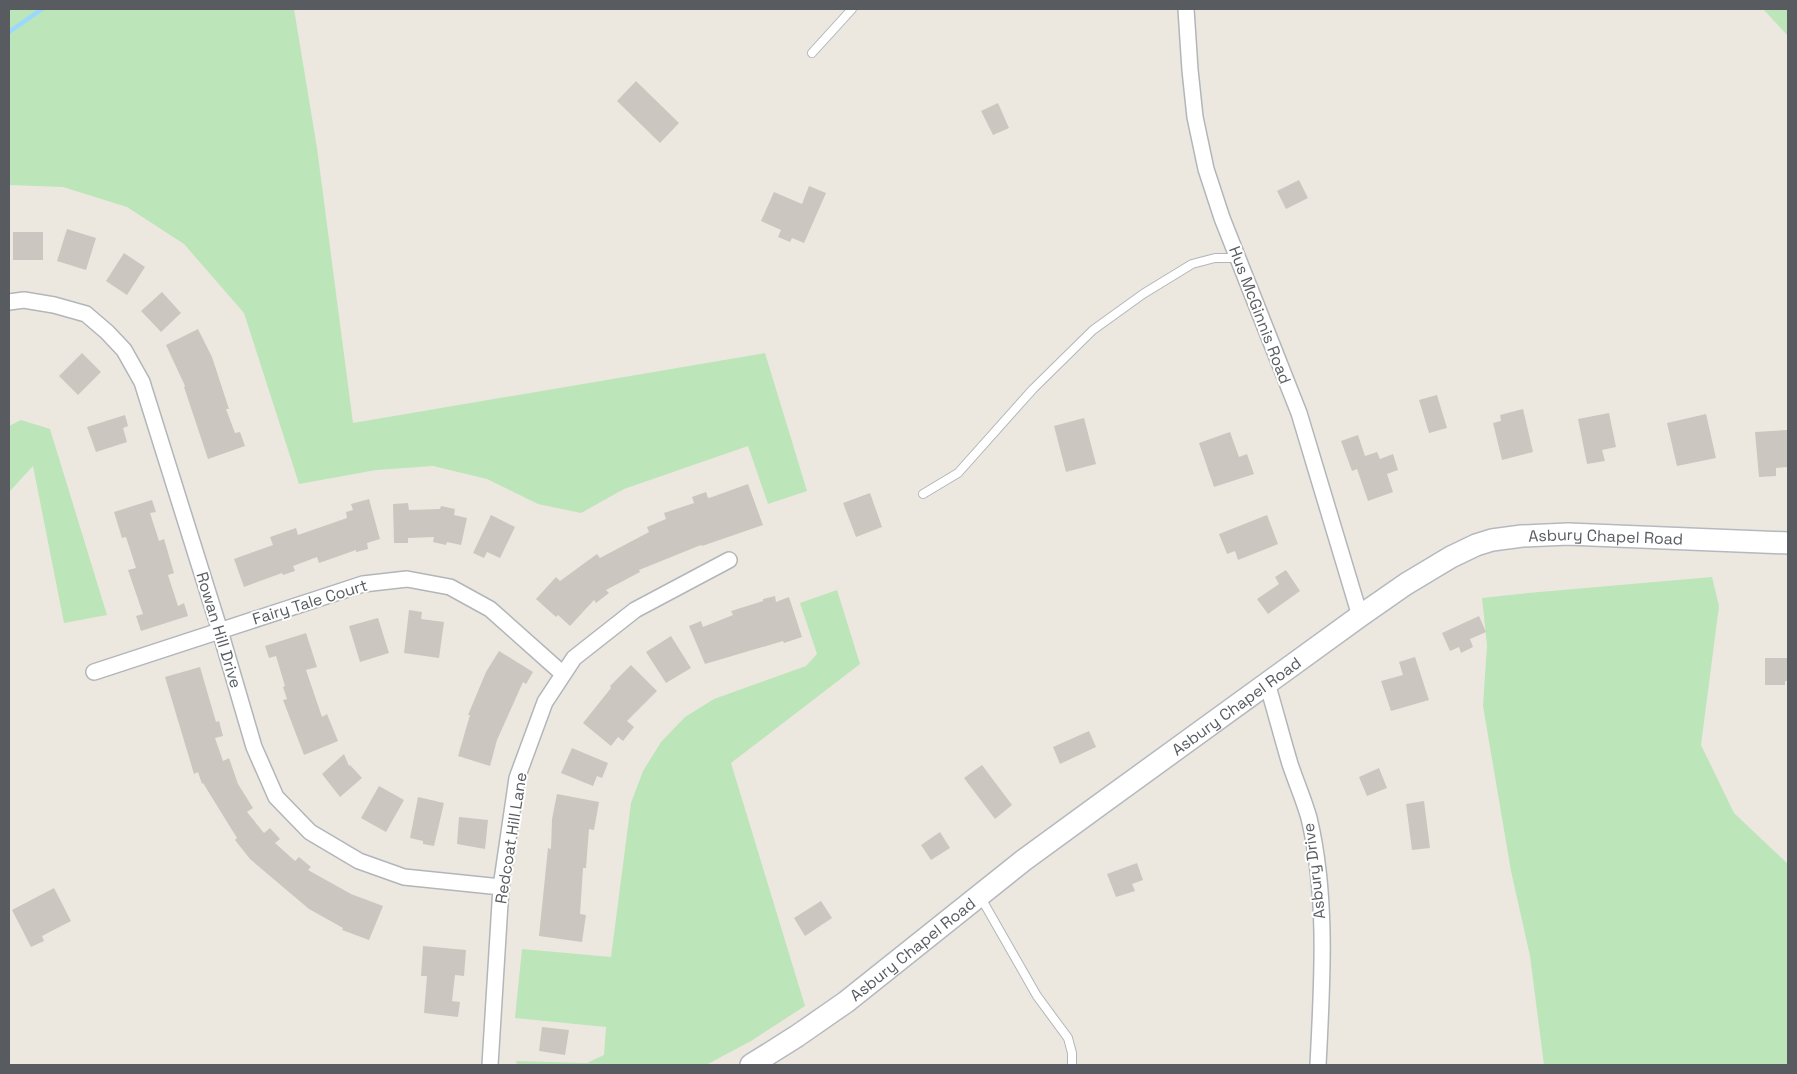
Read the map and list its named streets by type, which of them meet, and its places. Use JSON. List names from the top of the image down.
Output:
{
  "streets": {
    "main road": ["Asbury Chapel Road"],
    "street": [
      "Hus McGinnis Road",
      "Fairy Tale Court",
      "Rowan Hill Drive",
      "Redcoat Hill Lane",
      "Asbury Drive"
    ]
  },
  "crossings": [
    ["Hus McGinnis Road", "Asbury Chapel Road"],
    ["Asbury Chapel Road", "Asbury Drive"],
    ["Fairy Tale Court", "Rowan Hill Drive"],
    ["Fairy Tale Court", "Redcoat Hill Lane"],
    ["Rowan Hill Drive", "Redcoat Hill Lane"]
  ]
}
